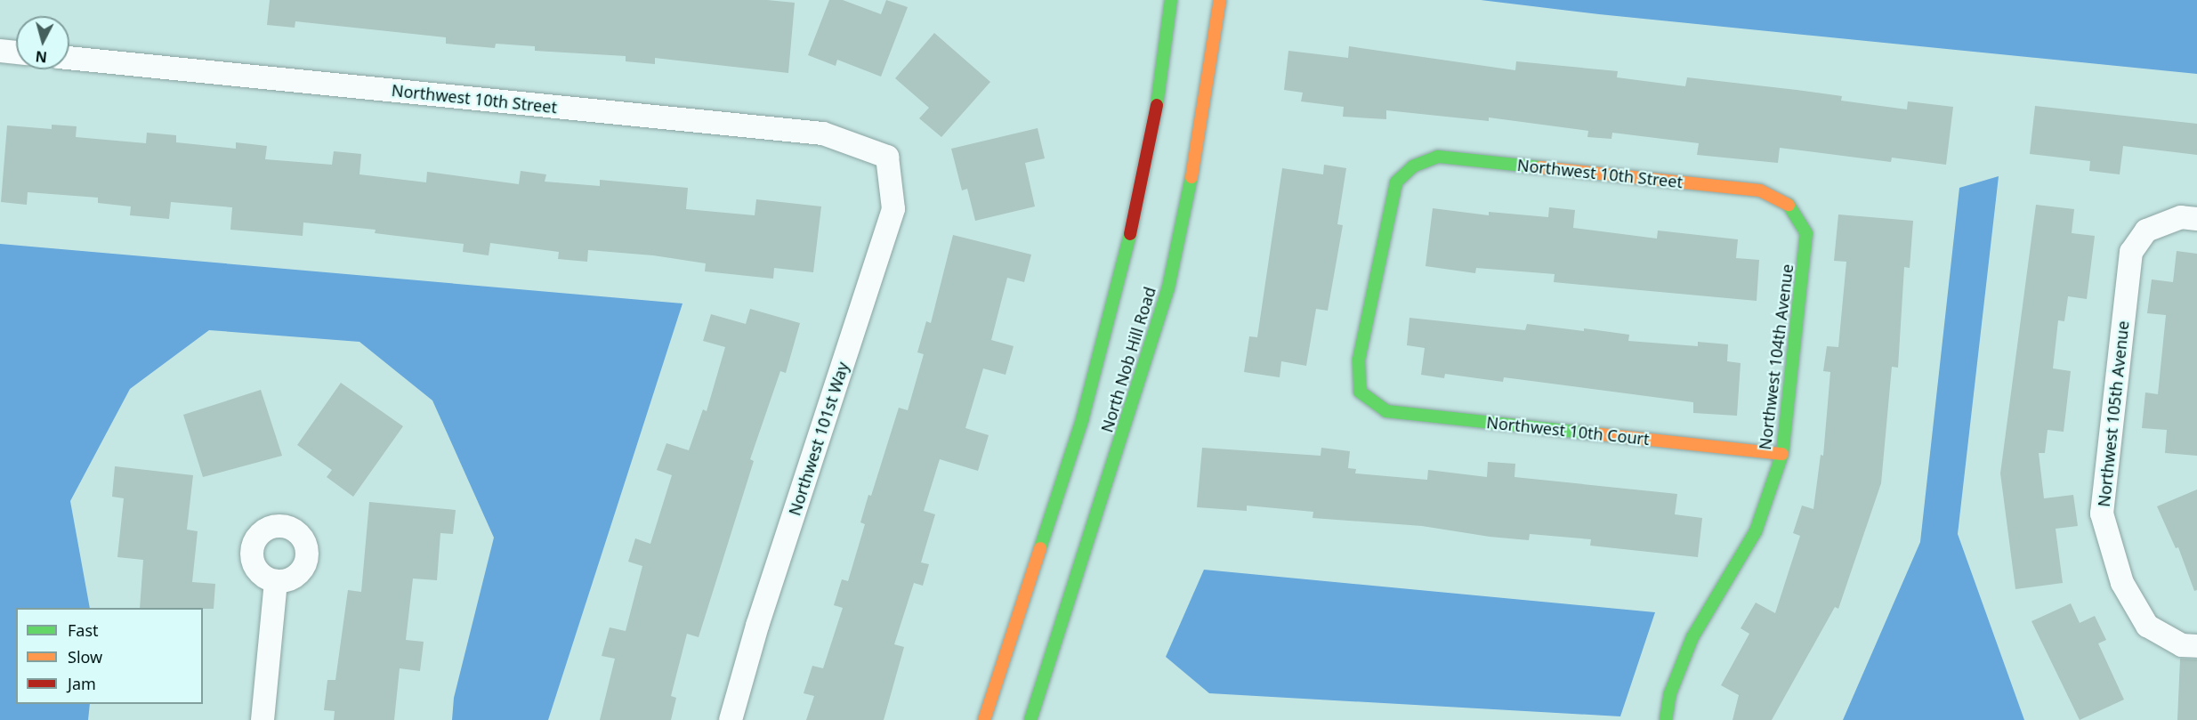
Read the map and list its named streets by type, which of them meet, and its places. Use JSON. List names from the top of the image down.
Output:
{
  "streets": {
    "street": [
      "Northwest 10th Street",
      "Northwest 104th Avenue",
      "North Nob Hill Road",
      "Northwest 105th Avenue",
      "Northwest 10th Court",
      "Northwest 101st Way"
    ]
  },
  "crossings": [
    ["Northwest 10th Street", "Northwest 104th Avenue"],
    ["Northwest 10th Street", "Northwest 10th Court"],
    ["Northwest 10th Street", "Northwest 101st Way"],
    ["Northwest 104th Avenue", "Northwest 10th Court"]
  ],
  "legend": ["Fast", "Slow", "Jam"],
  "north": "bottom"
}
